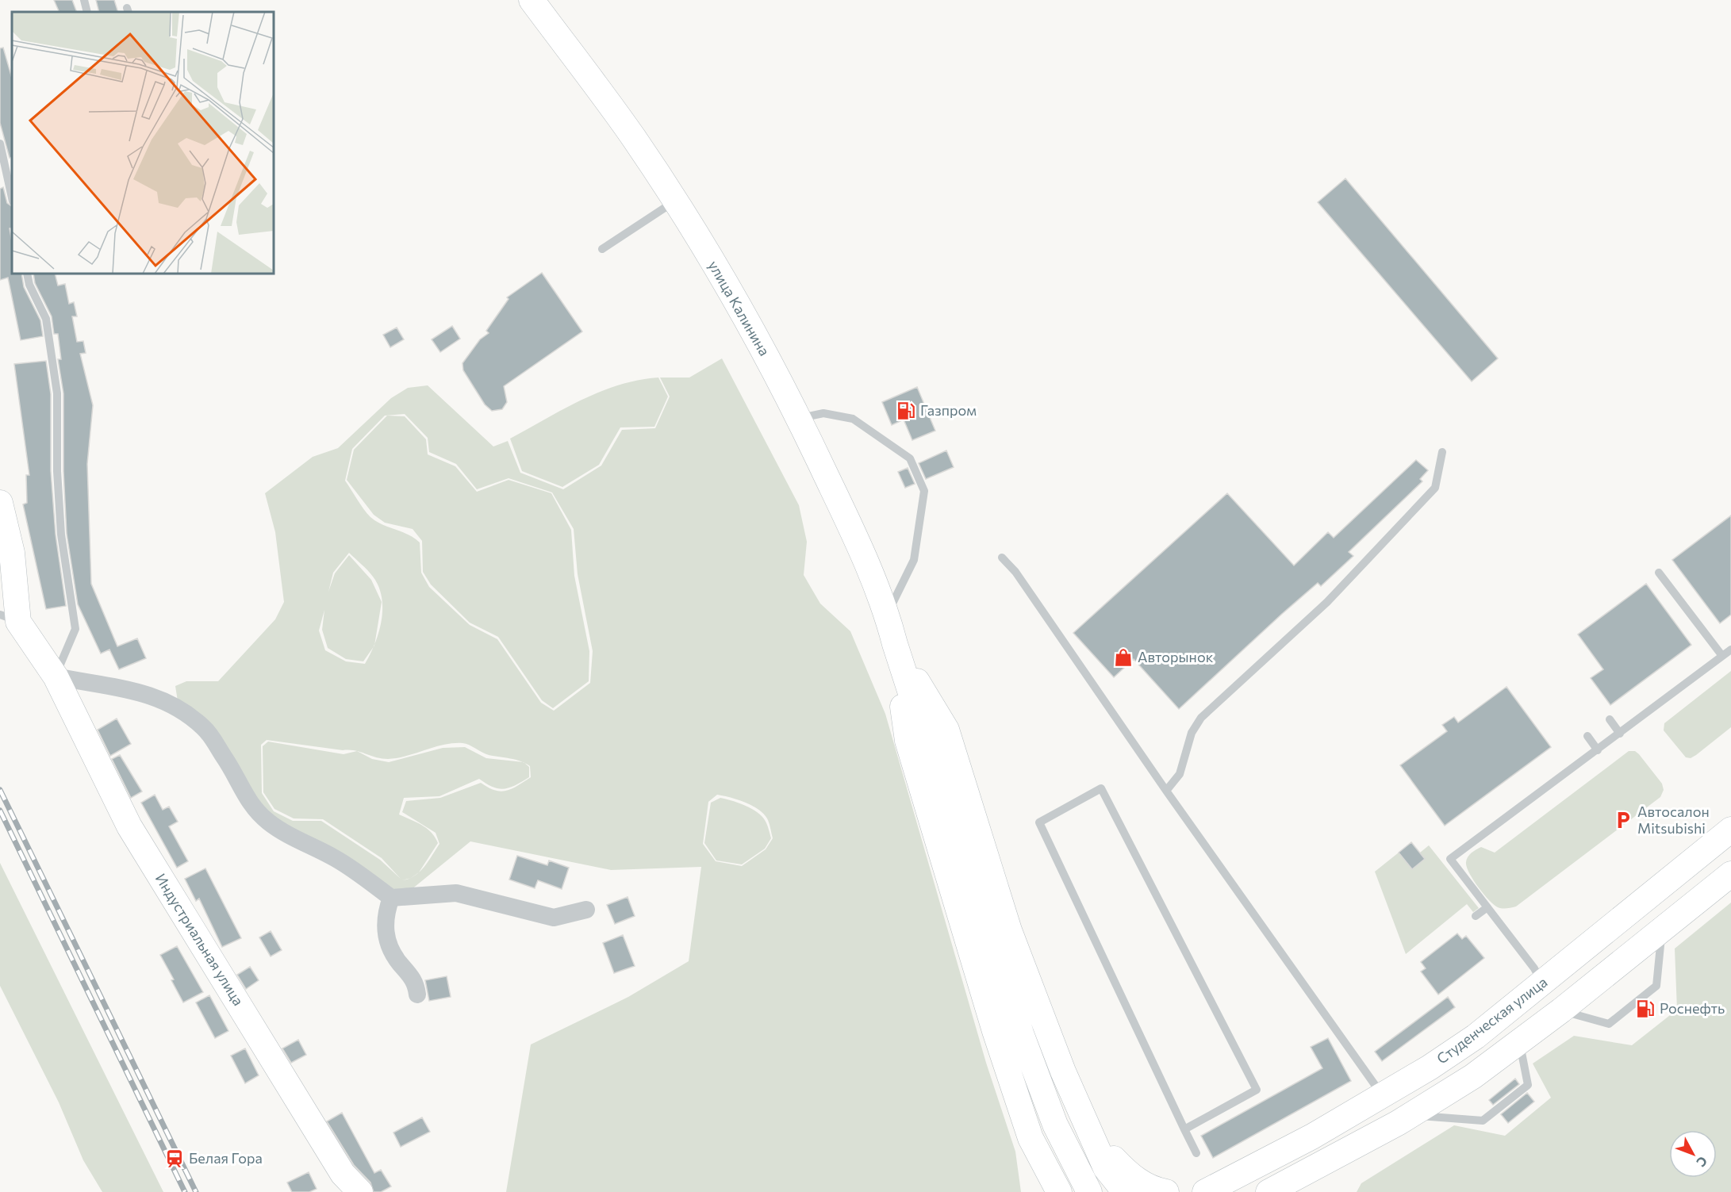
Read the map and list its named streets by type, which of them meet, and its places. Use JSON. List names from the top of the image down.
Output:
{
  "streets": {
    "main road": ["улица Калинина", "Индустриальная улица", "Студенческая улица"]
  },
  "places": {
    "fuel station": ["Газпром", "Роснефть"],
    "shop": ["Авторынок"],
    "parking": ["Автосалон Mitsubishi"],
    "station": ["Белая Гора"]
  },
  "north": "bottom right"
}
